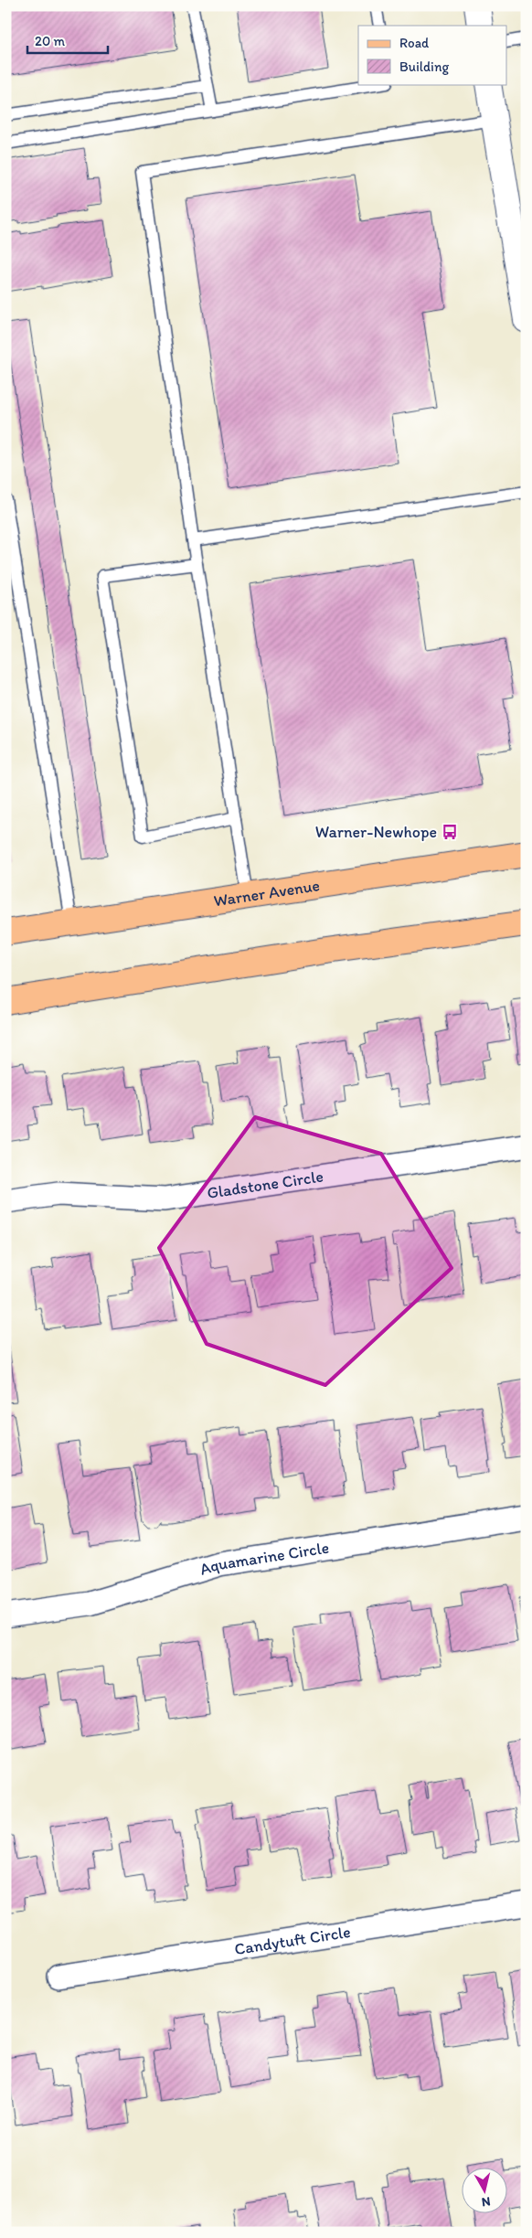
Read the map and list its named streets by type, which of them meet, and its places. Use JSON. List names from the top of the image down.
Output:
{
  "streets": {
    "main road": ["Warner Avenue"],
    "street": ["Gladstone Circle", "Aquamarine Circle", "Candytuft Circle"]
  },
  "places": {
    "bus stop": ["Warner-Newhope"]
  },
  "legend": ["Road", "Building"],
  "scale_bar": "20 m",
  "north": "bottom"
}
